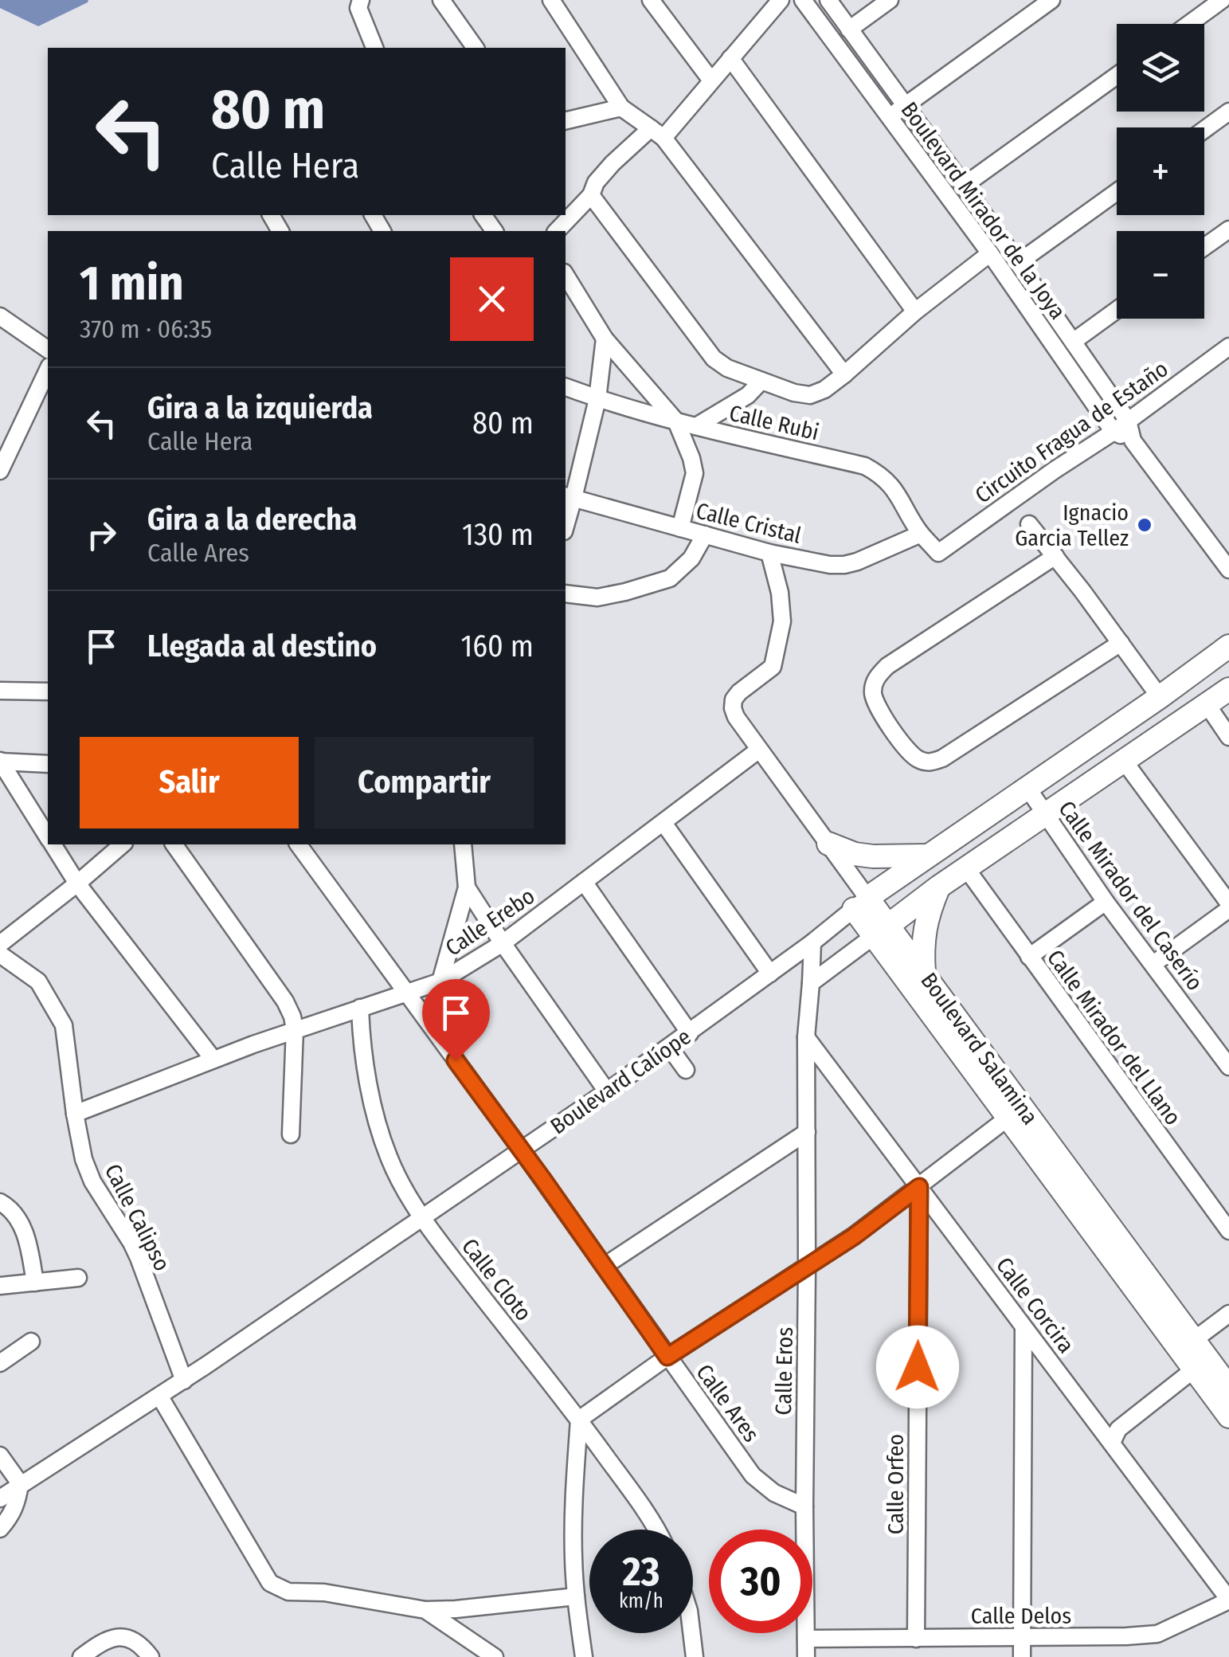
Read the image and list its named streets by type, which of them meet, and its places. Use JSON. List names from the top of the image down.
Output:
{
  "streets": {
    "street": [
      "Boulevard Mirador de la Joya",
      "Calle Rubi",
      "Circuito Fragua de Estaño",
      "Calle Cristal",
      "Calle Mirador del Caserío",
      "Calle Erebo",
      "Calle Mirador del Llano",
      "Boulevard Salamina",
      "Boulevard Calíope",
      "Calle Calipso",
      "Calle Cloto",
      "Calle Corcira",
      "Calle Eros",
      "Calle Ares",
      "Calle Orfeo",
      "Calle Delos"
    ]
  },
  "crossings": [
    ["Boulevard Mirador de la Joya", "Circuito Fragua de Estaño"],
    ["Calle Rubi", "Circuito Fragua de Estaño"],
    ["Calle Rubi", "Calle Cristal"],
    ["Calle Cristal", "Boulevard Salamina"],
    ["Calle Mirador del Caserío", "Boulevard Calíope"],
    ["Calle Erebo", "Boulevard Salamina"],
    ["Calle Erebo", "Calle Calipso"],
    ["Calle Erebo", "Calle Cloto"],
    ["Calle Erebo", "Calle Ares"],
    ["Boulevard Salamina", "Boulevard Calíope"],
    ["Boulevard Calíope", "Calle Calipso"],
    ["Boulevard Calíope", "Calle Cloto"],
    ["Boulevard Calíope", "Calle Eros"],
    ["Boulevard Calíope", "Calle Ares"],
    ["Calle Corcira", "Calle Eros"],
    ["Calle Corcira", "Calle Orfeo"],
    ["Calle Corcira", "Calle Delos"],
    ["Calle Eros", "Calle Ares"],
    ["Calle Eros", "Calle Delos"],
    ["Calle Orfeo", "Calle Delos"]
  ],
  "places": ["Ignacio Garcia Tellez"],
  "page": {
    "map_buttons": ["+", "−"],
    "turn": ["80 m", "Calle Hera"],
    "heading": ["1 min", "370 m · 06:35"],
    "list": [
      {
        "name": "Gira a la izquierda",
        "note": "Calle Hera",
        "value": "80 m"
      },
      {
        "name": "Gira a la derecha",
        "note": "Calle Ares",
        "value": "130 m"
      },
      {
        "name": "Llegada al destino",
        "value": "160 m"
      }
    ],
    "buttons": ["Salir", "Compartir"],
    "speed": "23 km/h",
    "limit": "30"
  }
}
